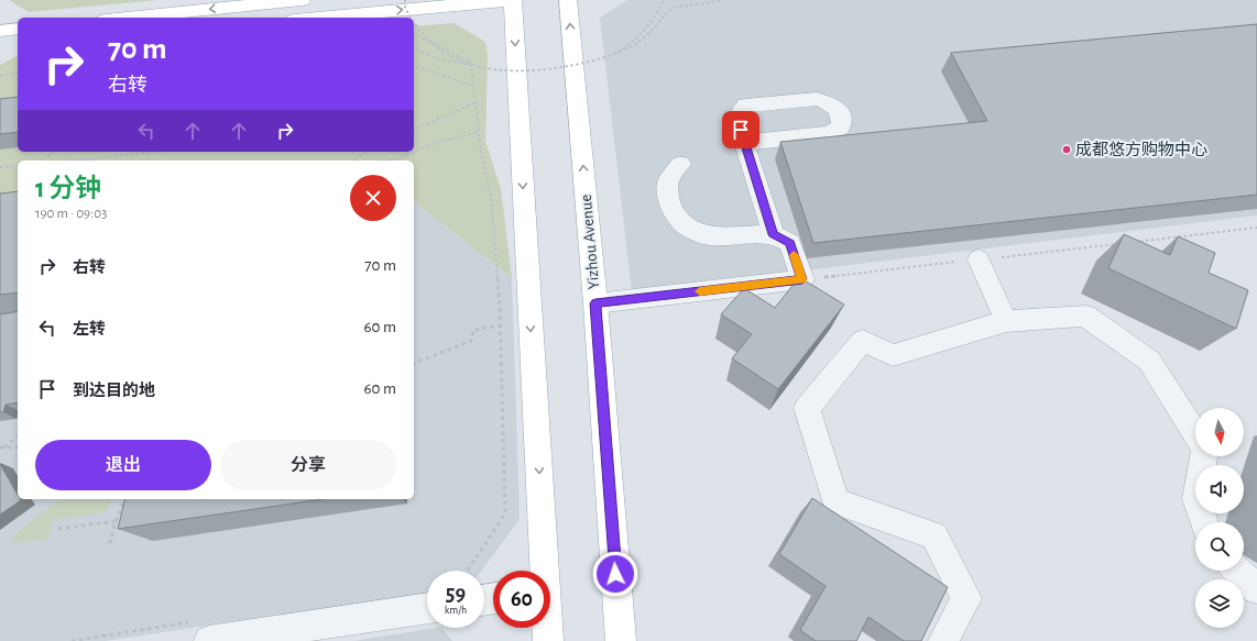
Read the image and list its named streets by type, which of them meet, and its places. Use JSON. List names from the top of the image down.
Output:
{
  "streets": {
    "main road": ["Yizhou Avenue"]
  },
  "places": ["成都悠方购物中心"],
  "north": "bottom",
  "page": {
    "turn": ["70 m", "右转"],
    "heading": ["1 分钟", "190 m · 09:03"],
    "list": [
      {
        "name": "右转",
        "value": "70 m"
      },
      {
        "name": "左转",
        "value": "60 m"
      },
      {
        "name": "到达目的地",
        "value": "60 m"
      }
    ],
    "buttons": ["退出", "分享"],
    "speed": "59 km/h",
    "limit": "60"
  }
}
